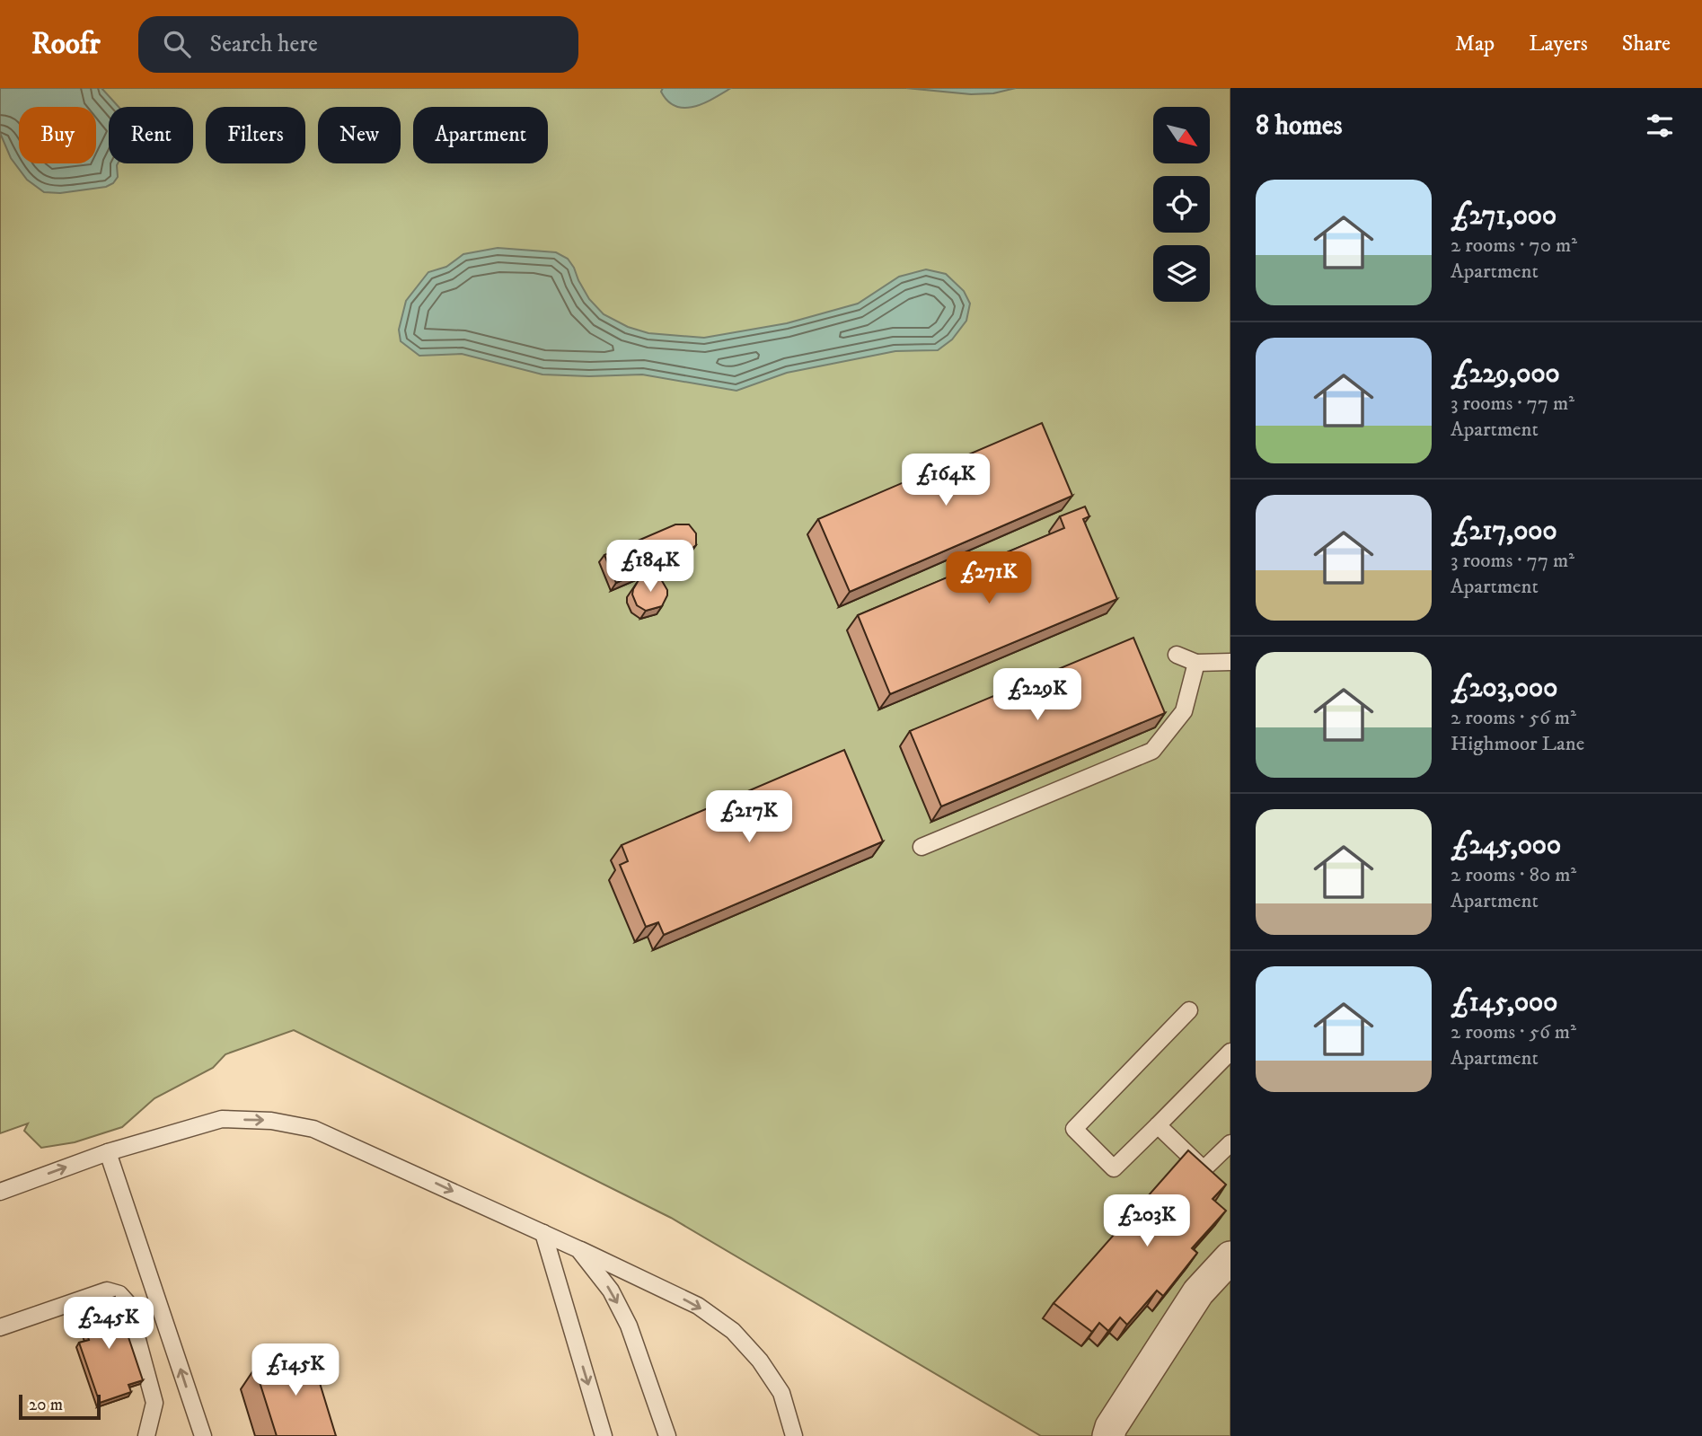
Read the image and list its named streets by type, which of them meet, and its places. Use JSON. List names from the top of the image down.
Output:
{
  "scale_bar": "20 m",
  "north": "bottom right",
  "page": {
    "header": "Roofr",
    "search": "Search here",
    "nav": ["Map", "Layers", "Share"],
    "heading": "8 homes",
    "chip": [
      "Buy",
      "Rent",
      "Filters",
      "New",
      "Apartment"
    ],
    "list": [
      {
        "name": "£271,000",
        "note": "2 rooms · 70 m² · Apartment"
      },
      {
        "name": "£229,000",
        "note": "3 rooms · 77 m² · Apartment"
      },
      {
        "name": "£217,000",
        "note": "3 rooms · 77 m² · Apartment"
      },
      {
        "name": "£203,000",
        "note": "2 rooms · 56 m² · Highmoor Lane"
      },
      {
        "name": "£245,000",
        "note": "2 rooms · 80 m² · Apartment"
      },
      {
        "name": "£145,000",
        "note": "2 rooms · 56 m² · Apartment"
      }
    ],
    "price": [
      "£164K",
      "£184K",
      "£271K",
      "£229K",
      "£217K",
      "£203K",
      "£245K",
      "£145K"
    ],
    "scale": "20 m"
  }
}
